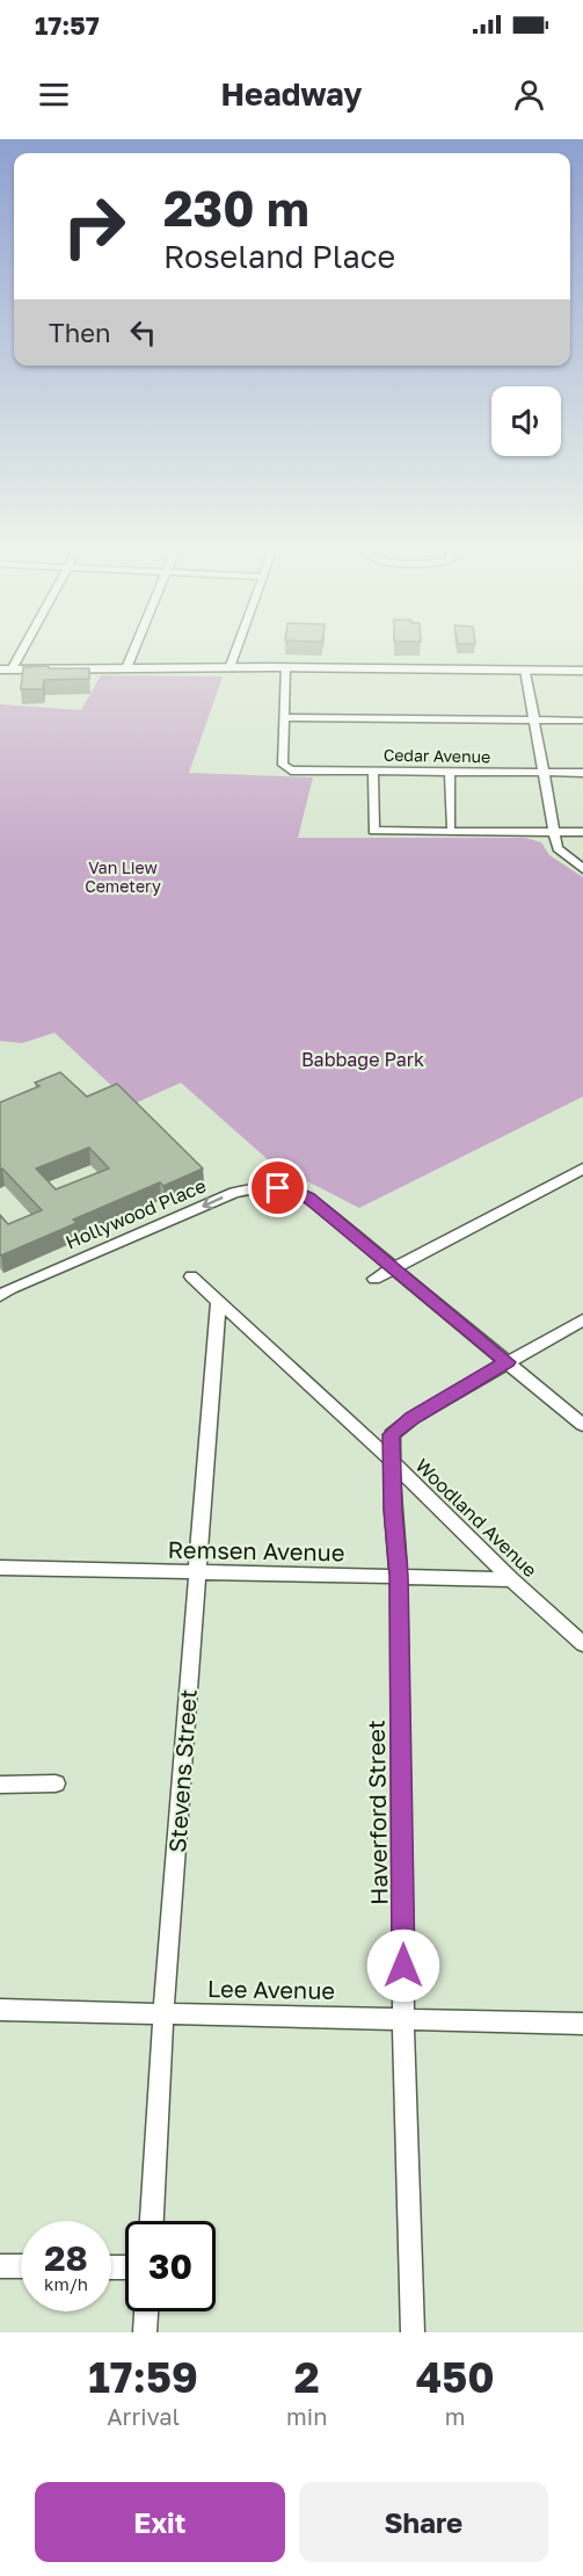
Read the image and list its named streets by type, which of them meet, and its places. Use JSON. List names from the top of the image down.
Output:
{
  "streets": {
    "street": [
      "Cedar Avenue",
      "Hollywood Place",
      "Woodland Avenue",
      "Remsen Avenue",
      "Stevens Street",
      "Haverford Street",
      "Lee Avenue"
    ]
  },
  "crossings": [
    ["Woodland Avenue", "Remsen Avenue"],
    ["Woodland Avenue", "Stevens Street"],
    ["Woodland Avenue", "Haverford Street"],
    ["Remsen Avenue", "Stevens Street"],
    ["Remsen Avenue", "Haverford Street"],
    ["Stevens Street", "Lee Avenue"],
    ["Haverford Street", "Lee Avenue"]
  ],
  "one_way": ["Hollywood Place"],
  "parks": ["Van Liew Cemetery", "Babbage Park"],
  "page": {
    "status": "17:57",
    "header": "Headway",
    "turn": ["230 m", "Roseland Place"],
    "then": "Then",
    "speed": "28 km/h",
    "limit": "30",
    "eta": [
      "17:59",
      "Arrival",
      "2",
      "min",
      "450",
      "m"
    ],
    "buttons": ["Exit", "Share"]
  }
}
